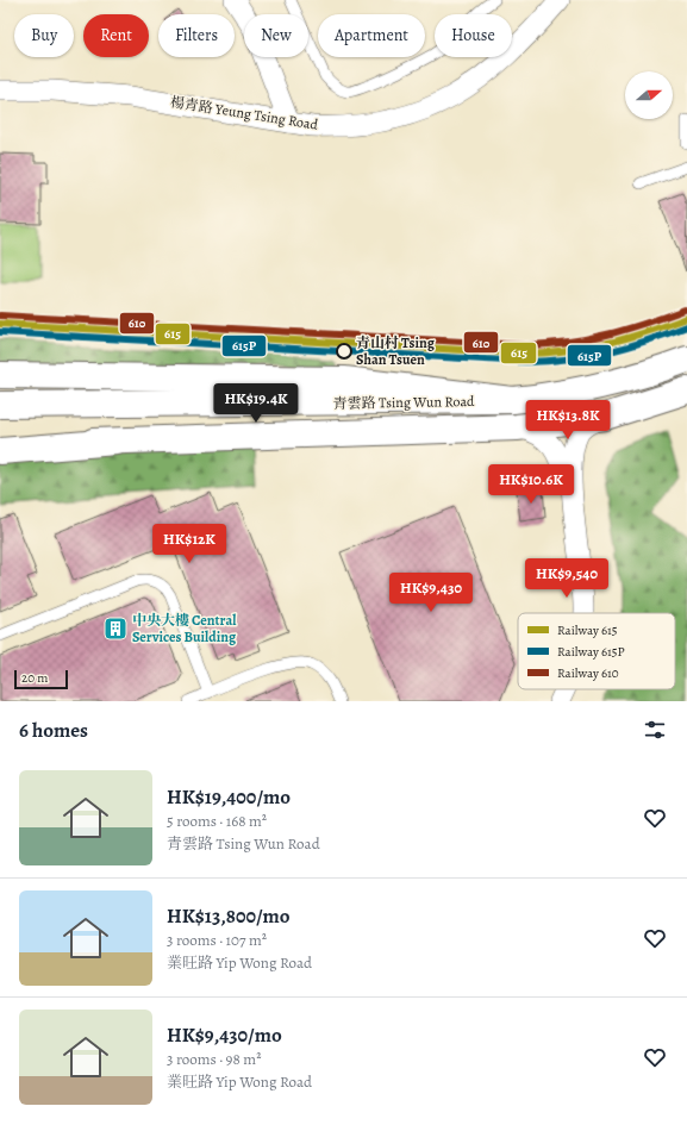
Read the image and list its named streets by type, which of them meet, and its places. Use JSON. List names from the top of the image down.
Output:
{
  "streets": {
    "main road": ["青雲路 Tsing Wun Road"],
    "street": ["楊青路 Yeung Tsing Road"]
  },
  "places": {
    "other": ["青山村 Tsing Shan Tsuen"],
    "building": ["中央大樓 Central Services Building"]
  },
  "lines": ["rail line 610", "rail line 615", "rail line 615P"],
  "legend": ["Railway 615", "Railway 615P", "Railway 610"],
  "scale_bar": "20 m",
  "north": "right",
  "page": {
    "chip": [
      "Buy",
      "Rent",
      "Filters",
      "New",
      "Apartment",
      "House"
    ],
    "price": [
      "HK$19.4K",
      "HK$13.8K",
      "HK$10.6K",
      "HK$12K",
      "HK$9,540",
      "HK$9,430"
    ],
    "scale": "20 m",
    "heading": "6 homes",
    "list": [
      {
        "name": "HK$19,400/mo",
        "note": "5 rooms · 168 m² · 青雲路 Tsing Wun Road"
      },
      {
        "name": "HK$13,800/mo",
        "note": "3 rooms · 107 m² · 業旺路 Yip Wong Road"
      },
      {
        "name": "HK$9,430/mo",
        "note": "3 rooms · 98 m² · 業旺路 Yip Wong Road"
      }
    ]
  }
}
